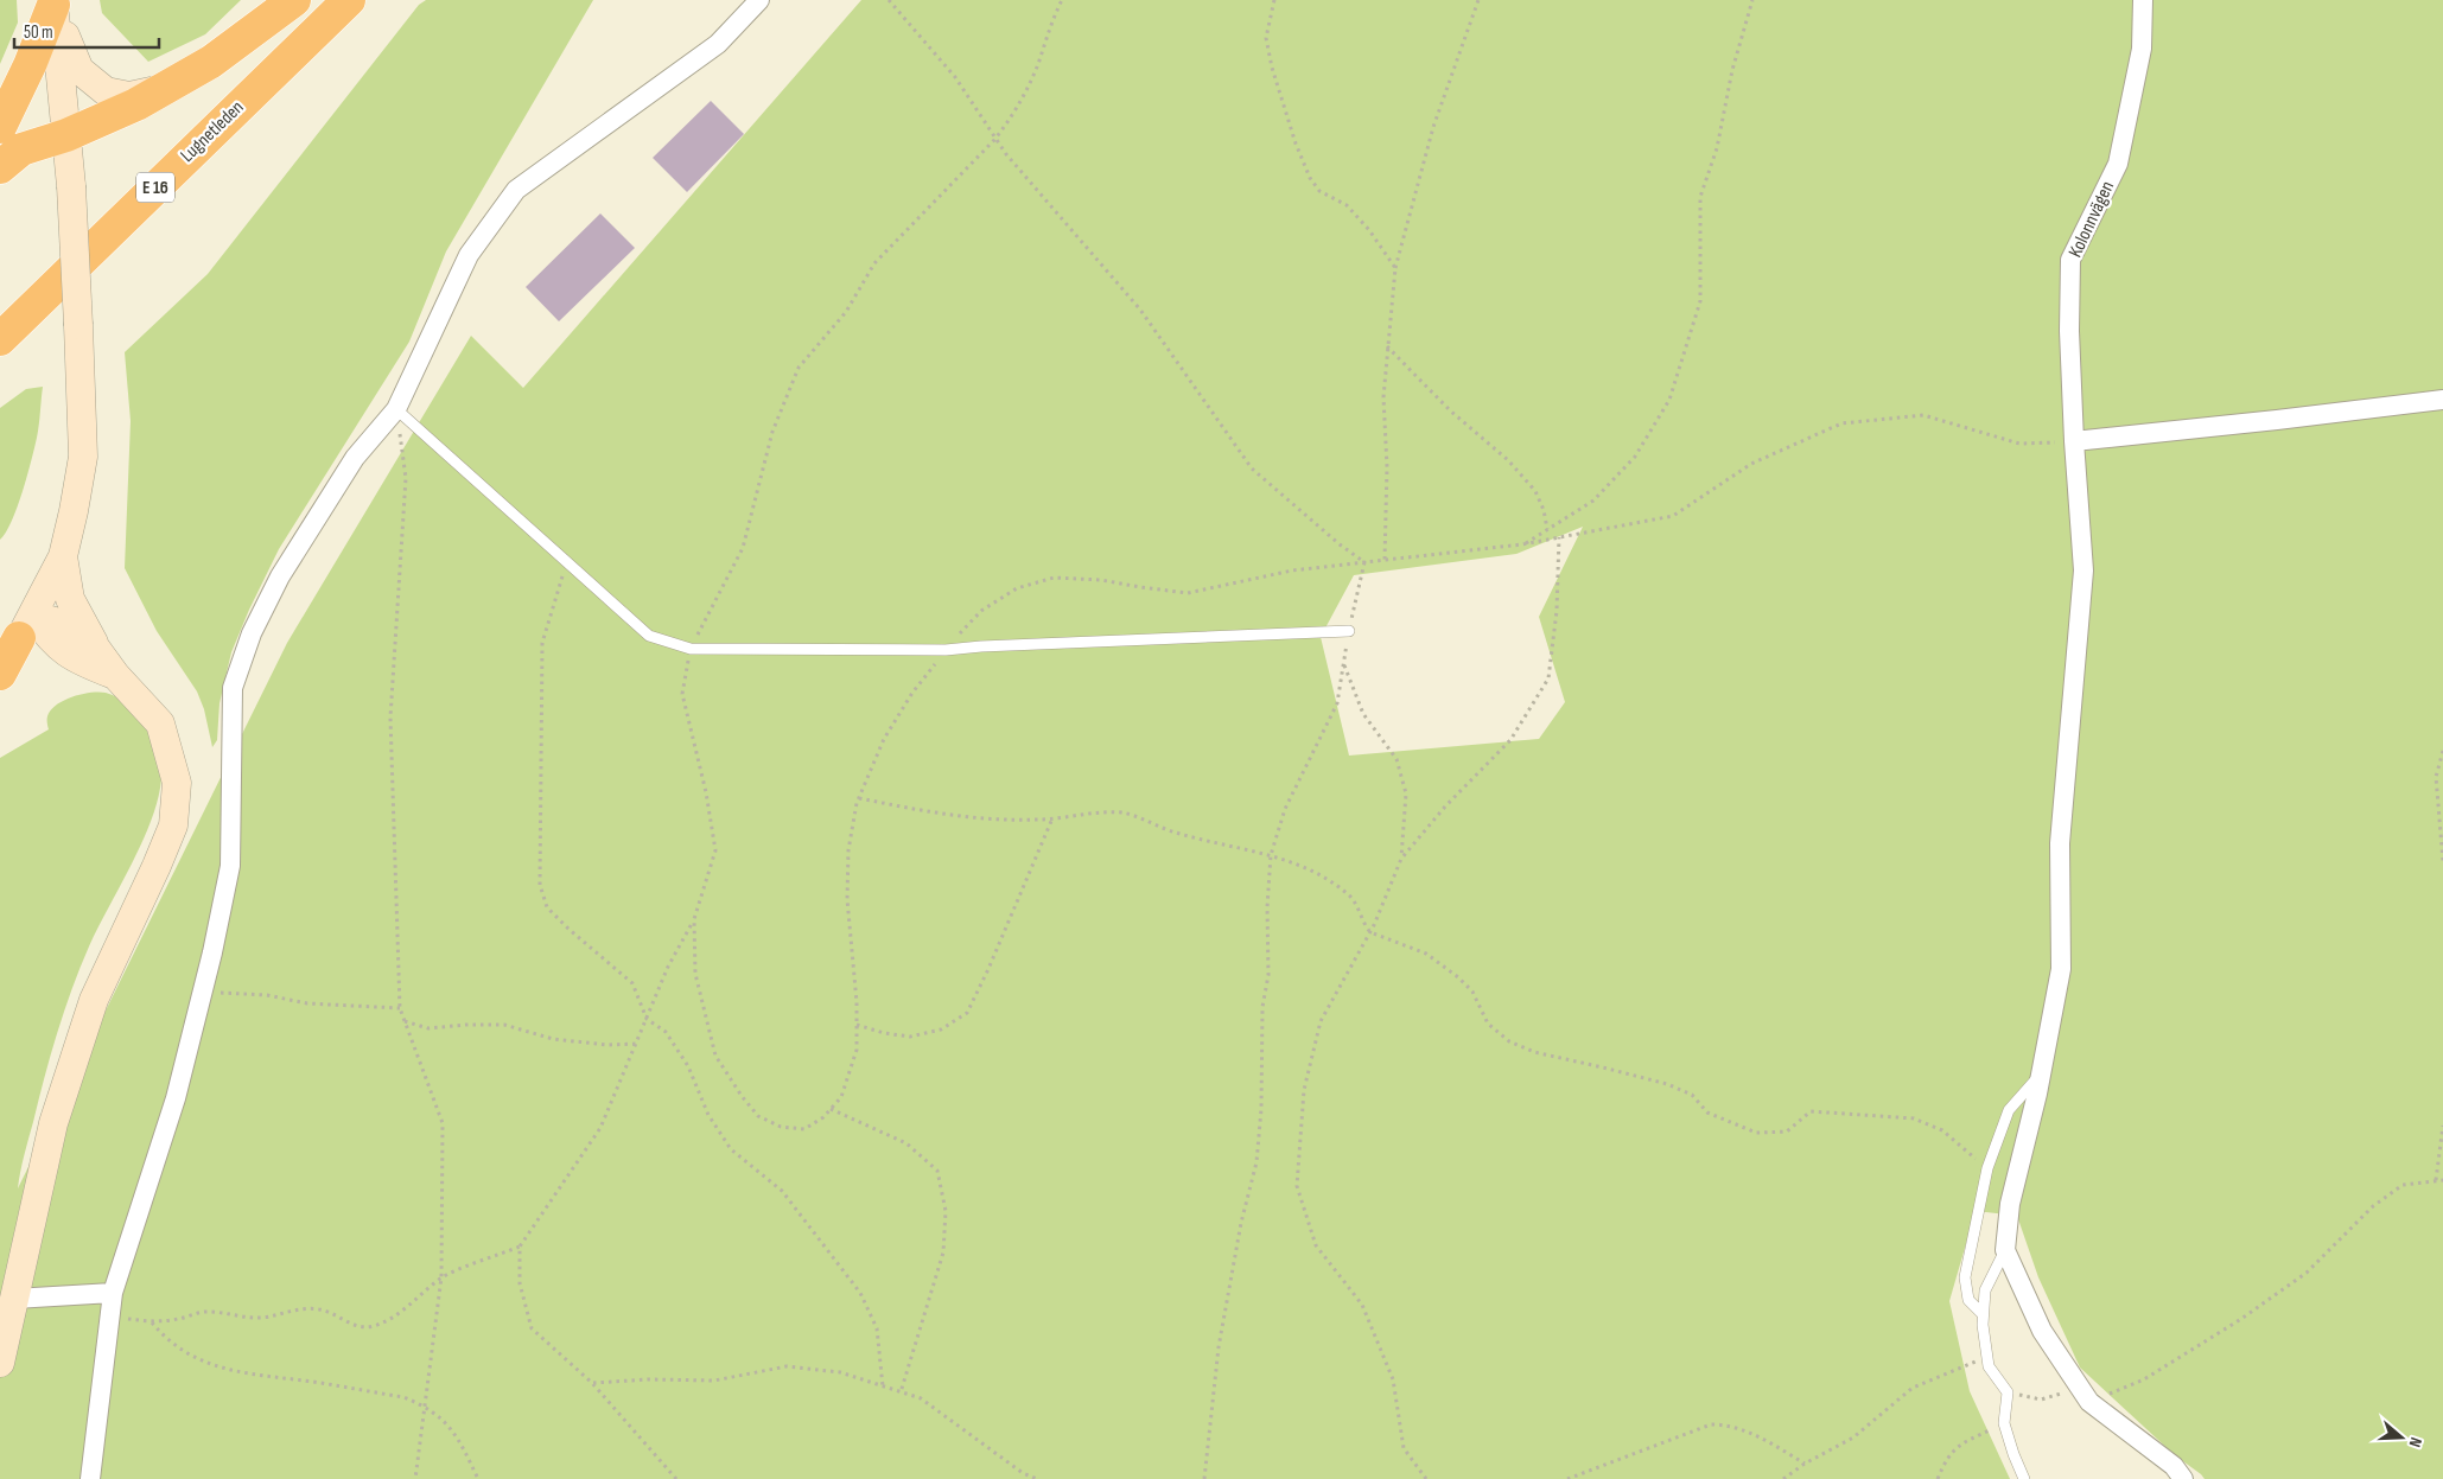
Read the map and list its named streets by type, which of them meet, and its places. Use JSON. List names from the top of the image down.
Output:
{
  "streets": {
    "highway": ["Lugnetleden", "E 16"],
    "street": ["Kolonnvägen"]
  },
  "scale_bar": "50 m",
  "north": "right"
}
